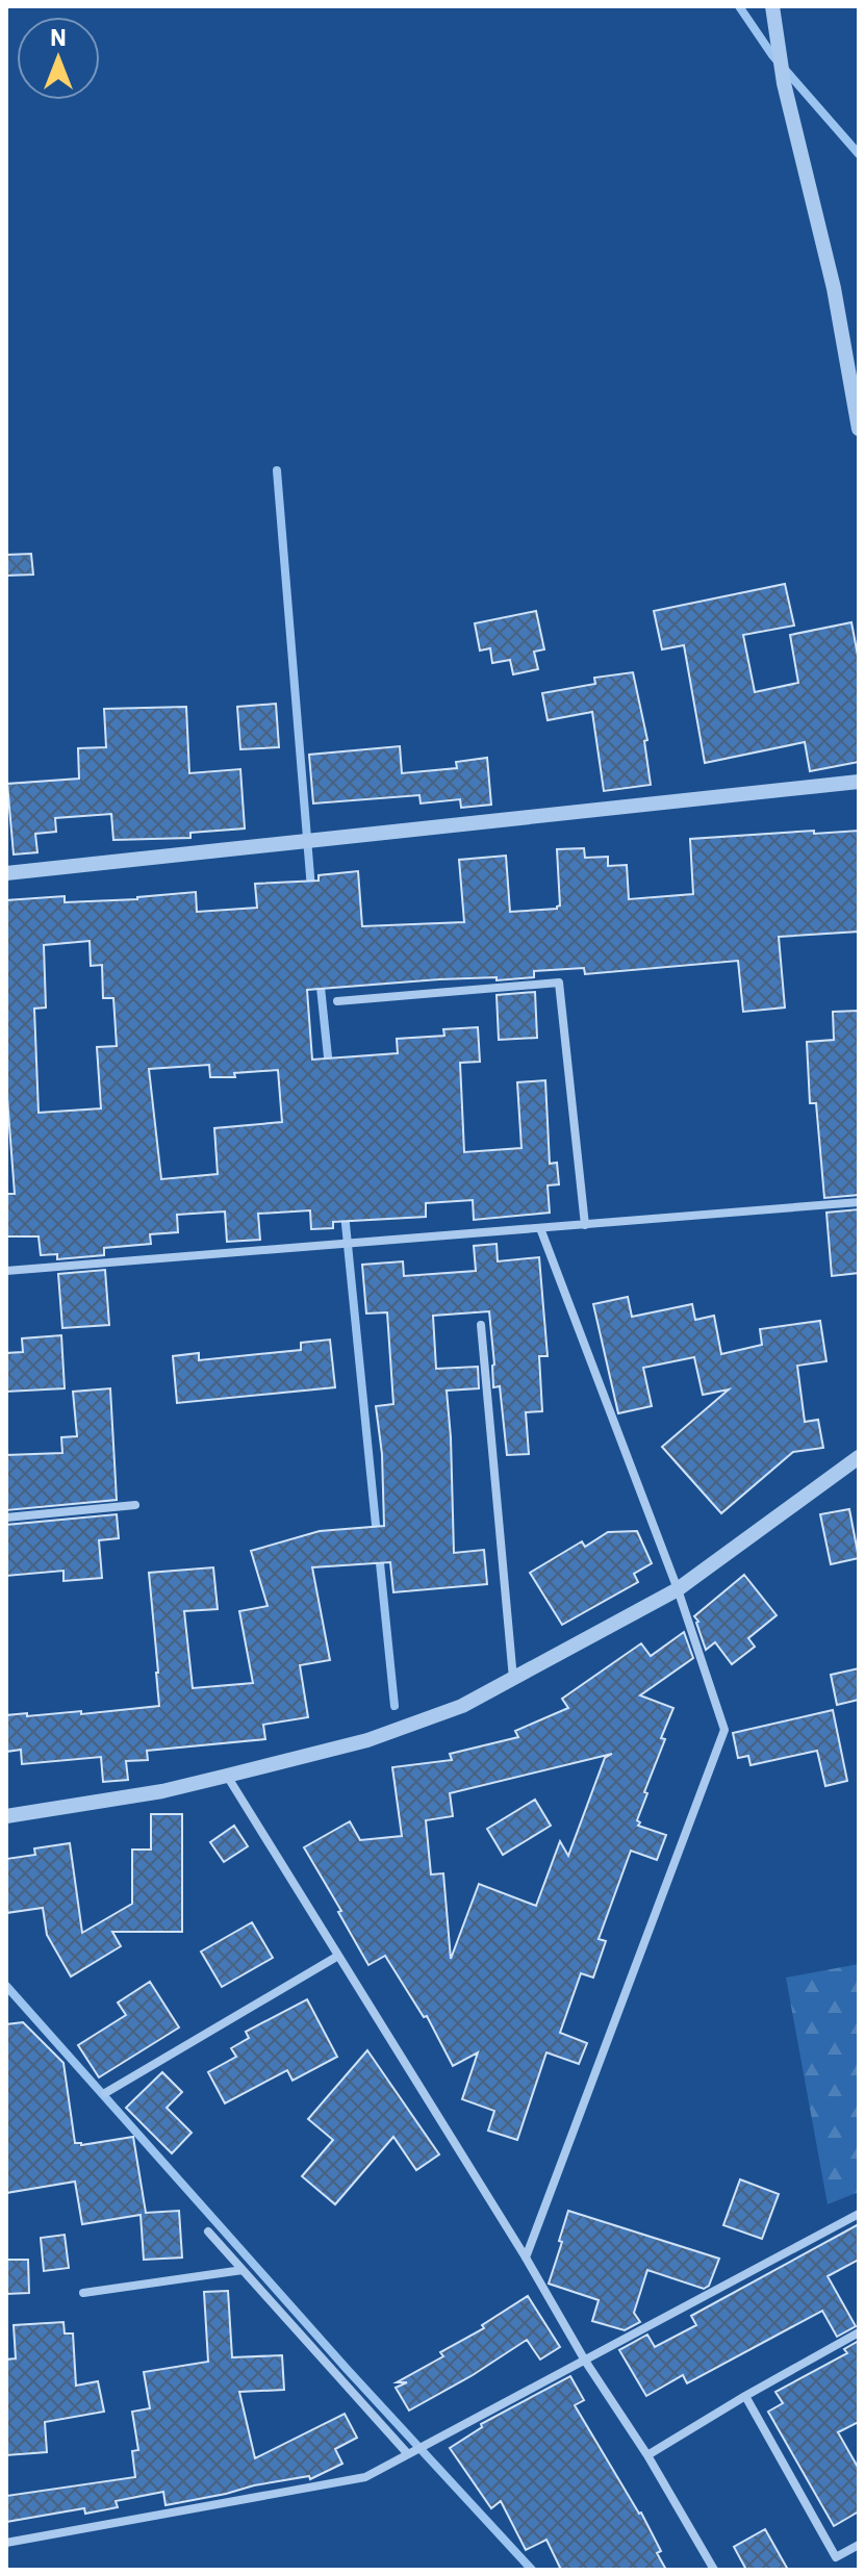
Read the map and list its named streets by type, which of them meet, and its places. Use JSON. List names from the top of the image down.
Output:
{
  "north": "top"
}
